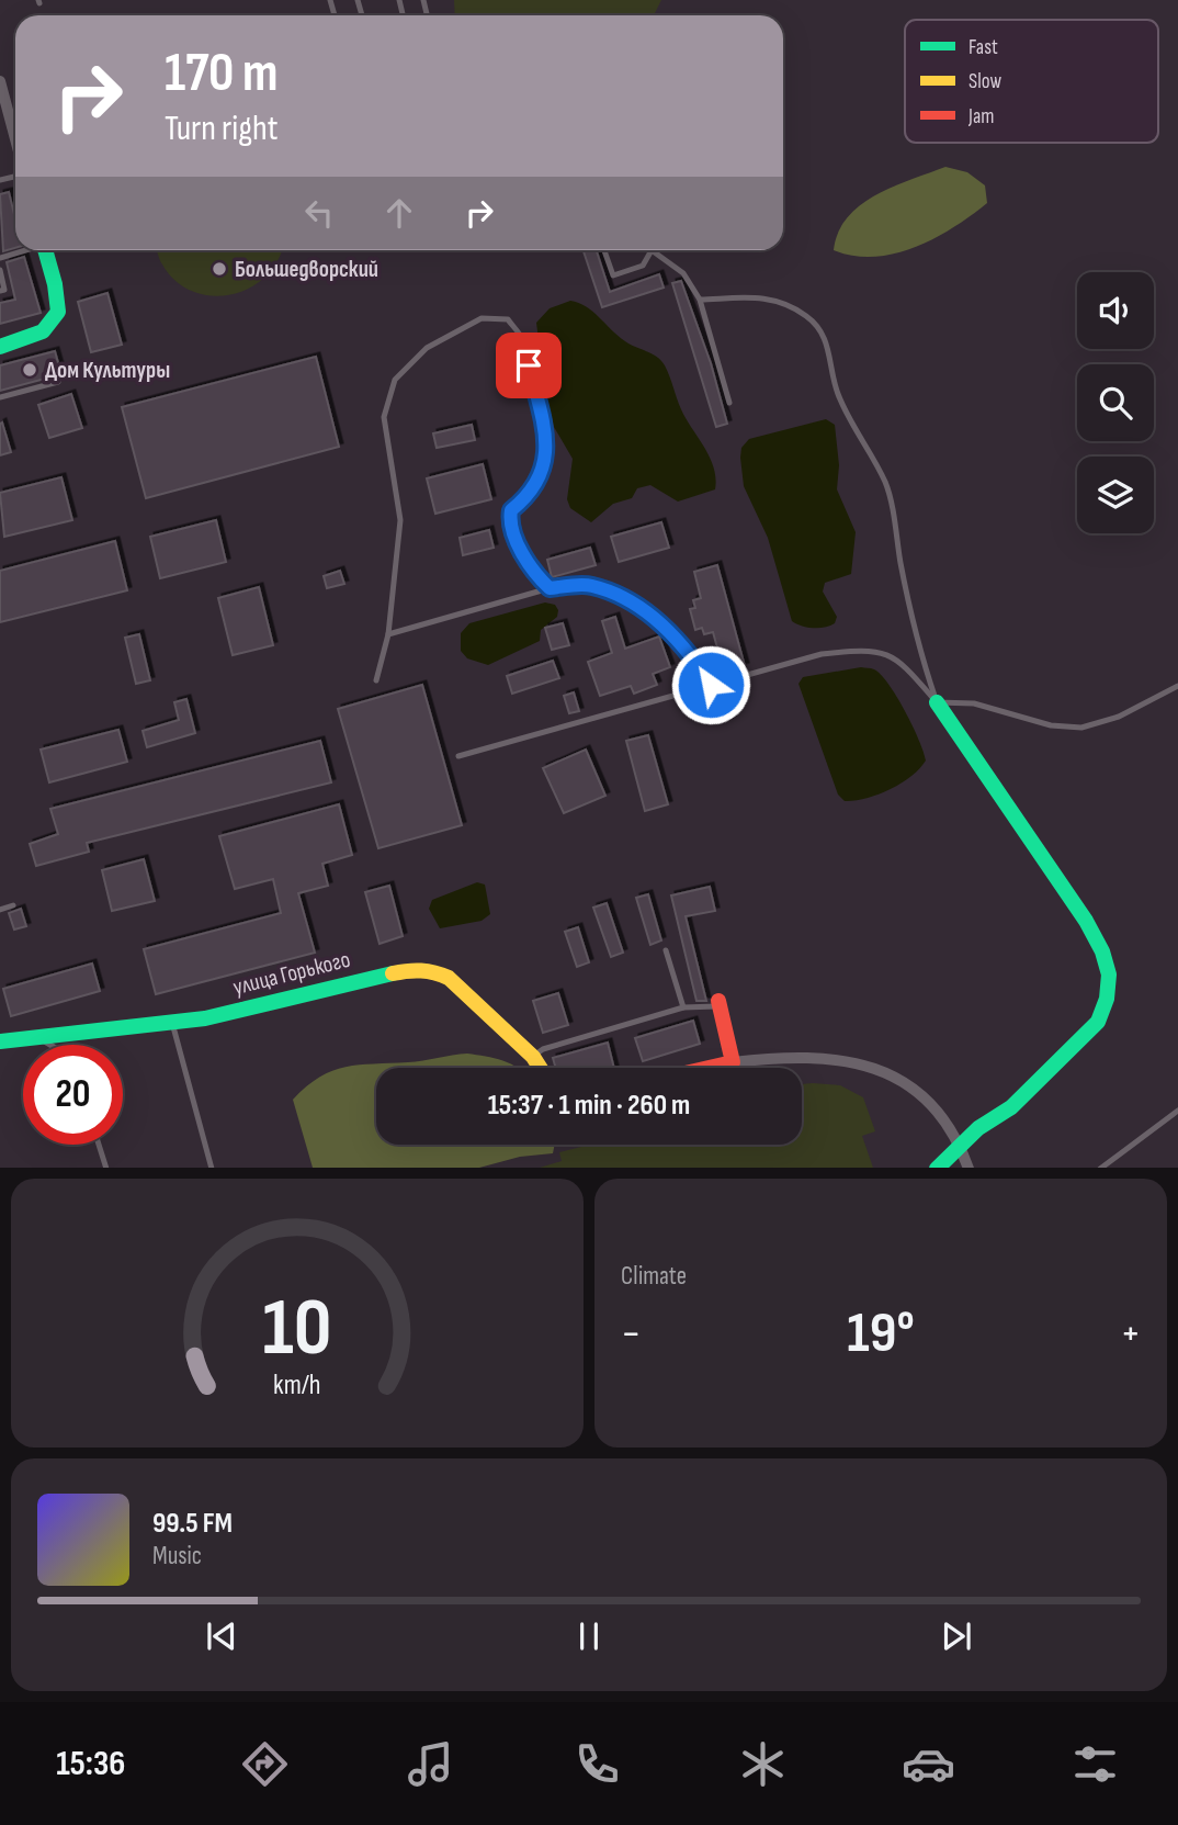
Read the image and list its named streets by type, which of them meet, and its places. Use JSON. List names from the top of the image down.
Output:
{
  "streets": {
    "street": ["улица Горького"]
  },
  "places": ["Большедворский", "Дом Культуры"],
  "legend": ["Fast", "Slow", "Jam"],
  "page": {
    "turn": ["170 m", "Turn right"],
    "limit": "20",
    "trip": "15:37 · 1 min · 260 m",
    "tile": "Climate",
    "heat": ["−", "19°", "+"],
    "song": ["99.5 FM", "Music"],
    "tabs": "15:36",
    "gauge": ["10", "km/h"]
  }
}
